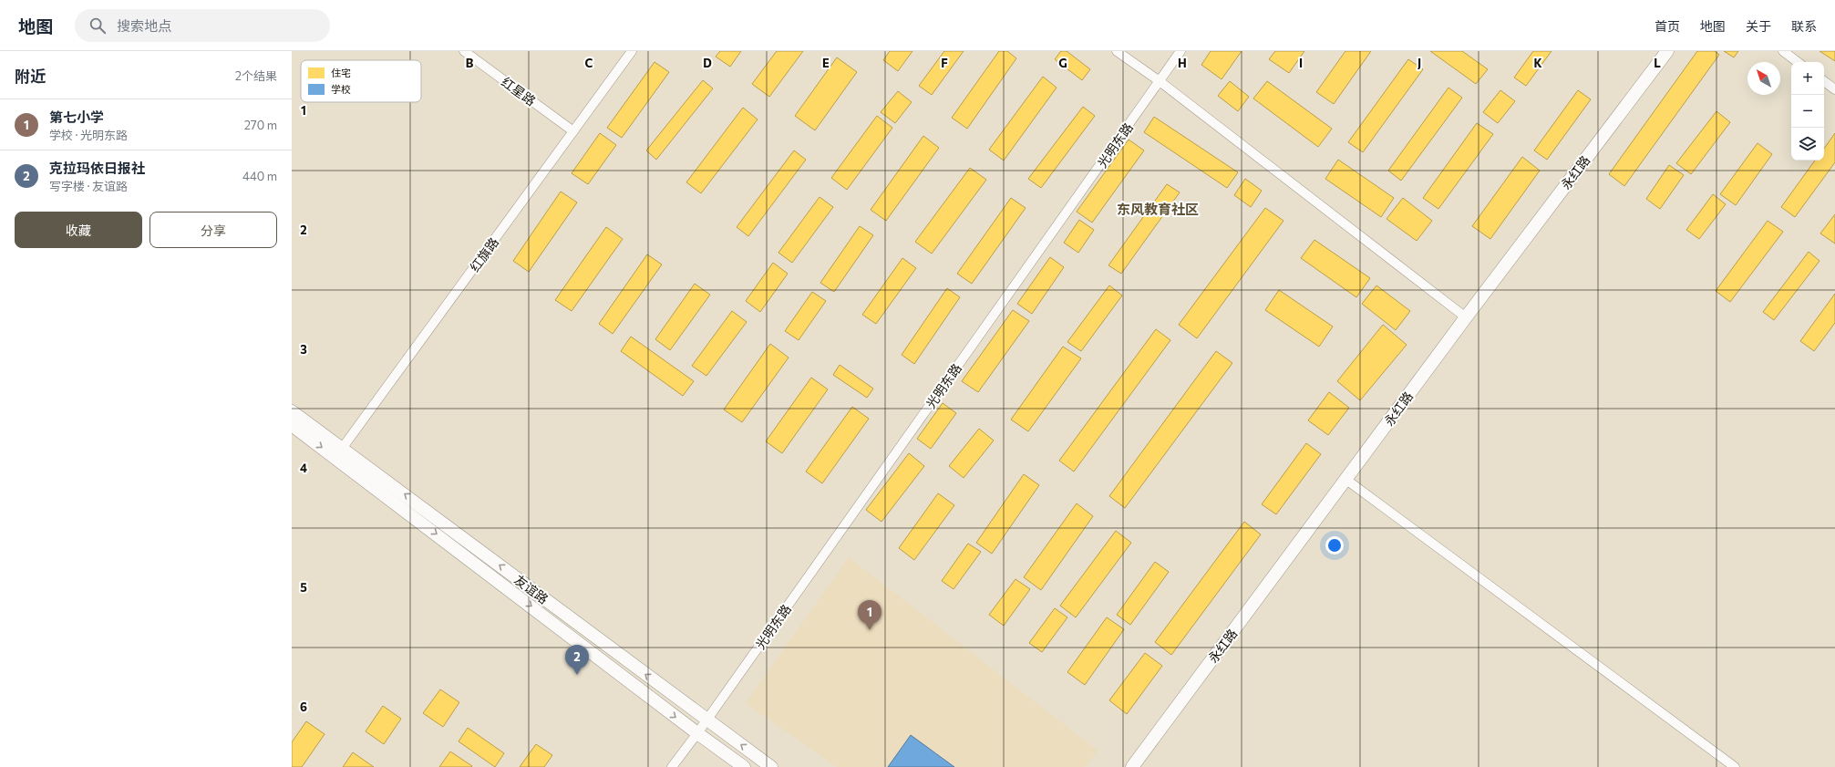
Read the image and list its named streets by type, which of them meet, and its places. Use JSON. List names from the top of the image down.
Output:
{
  "streets": {
    "main road": ["永红路", "友谊路"],
    "street": ["红星路", "光明东路", "红旗路"]
  },
  "crossings": [
    ["红星路", "红旗路"],
    ["光明东路", "友谊路"],
    ["红旗路", "友谊路"]
  ],
  "districts": ["东风教育社区"],
  "legend": ["住宅", "学校"],
  "north": "top left",
  "page": {
    "header": "地图",
    "search": "搜索地点",
    "nav": [
      "首页",
      "地图",
      "关于",
      "联系"
    ],
    "heading": ["附近", "2个结果"],
    "map_buttons": ["+", "−"],
    "list": [
      {
        "mark": "1",
        "name": "第七小学",
        "note": "学校 · 光明东路",
        "value": "270 m"
      },
      {
        "mark": "2",
        "name": "克拉玛依日报社",
        "note": "写字楼 · 友谊路",
        "value": "440 m"
      }
    ],
    "buttons": ["收藏", "分享"],
    "pins": ["1", "2"]
  },
  "grid": {
    "columns": [
      "B",
      "C",
      "D",
      "E",
      "F",
      "G",
      "H",
      "I",
      "J",
      "K",
      "L"
    ],
    "rows": [
      "1",
      "2",
      "3",
      "4",
      "5",
      "6"
    ]
  }
}
